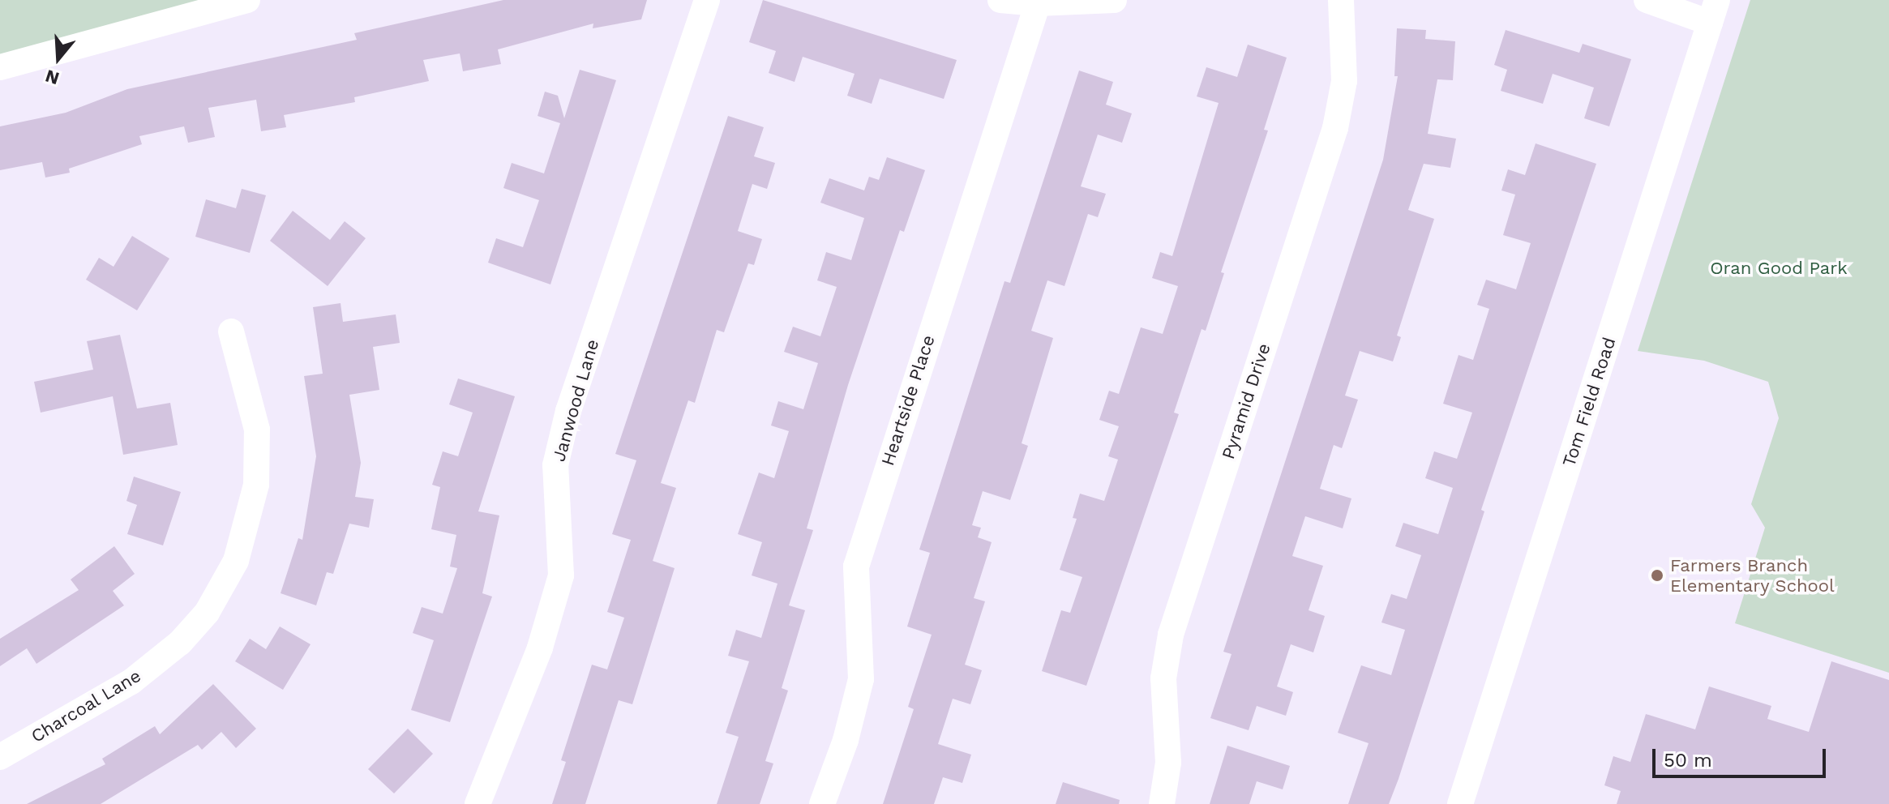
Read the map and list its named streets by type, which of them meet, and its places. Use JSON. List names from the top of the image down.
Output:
{
  "streets": {
    "street": [
      "Janwood Lane",
      "Heartside Place",
      "Pyramid Drive",
      "Tom Field Road",
      "Charcoal Lane"
    ]
  },
  "parks": ["Oran Good Park"],
  "places": ["Farmers Branch Elementary School"],
  "scale_bar": "50 m",
  "north": "bottom"
}
